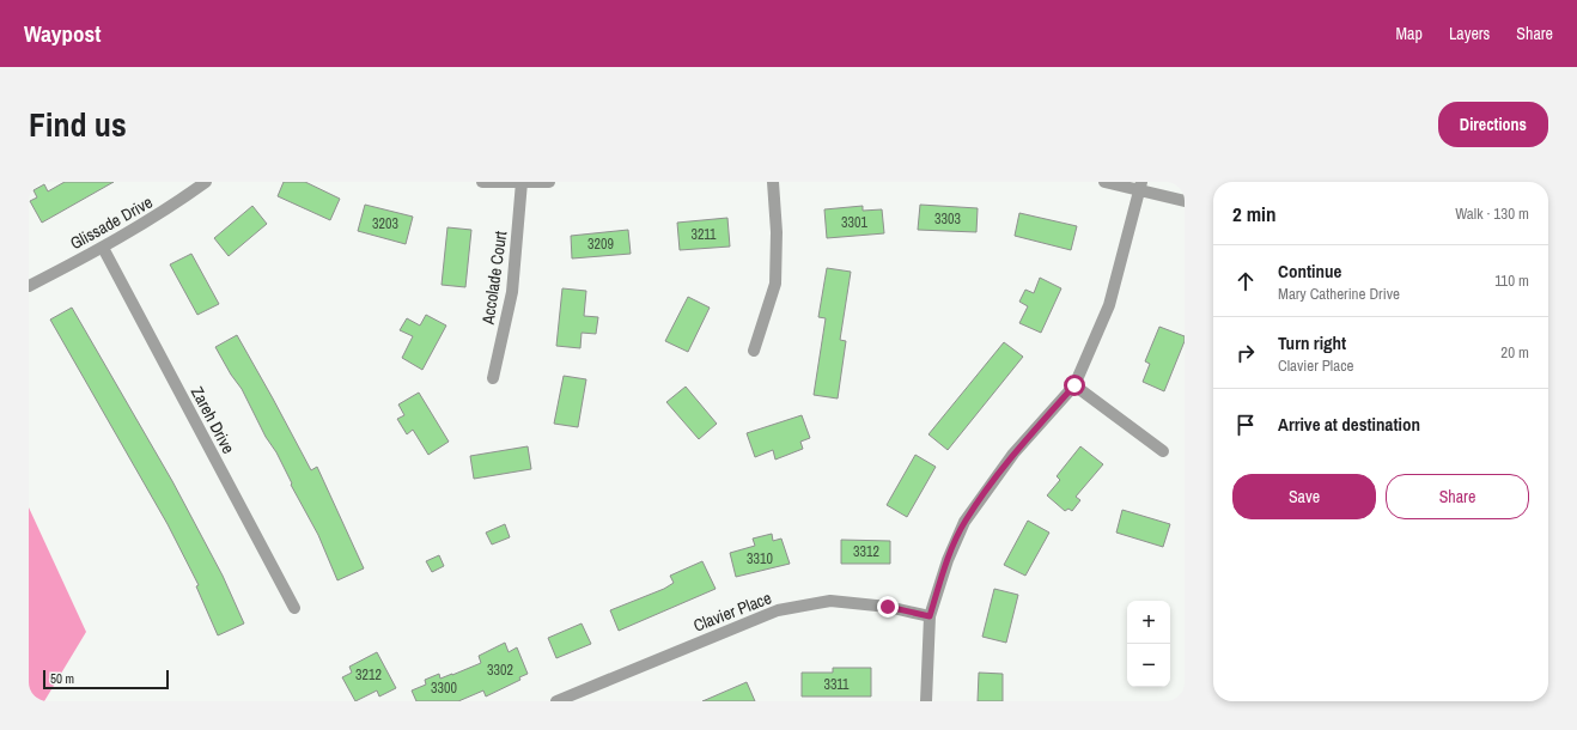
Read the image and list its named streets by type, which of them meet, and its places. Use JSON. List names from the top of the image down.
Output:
{
  "streets": {
    "street": [
      "Glissade Drive",
      "Accolade Court",
      "Zareh Drive",
      "Clavier Place"
    ]
  },
  "crossings": [
    ["Glissade Drive", "Zareh Drive"]
  ],
  "house_numbers": [
    "3303",
    "3301",
    "3203",
    "3211",
    "3209",
    "3312",
    "3310",
    "3302",
    "3212",
    "3311",
    "3300"
  ],
  "scale_bar": "50 m",
  "page": {
    "header": "Waypost",
    "nav": ["Map", "Layers", "Share"],
    "title": "Find us",
    "buttons": [
      "Directions",
      ["Save", "Share"]
    ],
    "heading": ["2 min", "Walk · 130 m"],
    "list": [
      ["Continue", "Mary Catherine Drive", "110 m"],
      ["Turn right", "Clavier Place", "20 m"],
      "Arrive at destination"
    ],
    "map_buttons": ["+", "−"],
    "scale": "50 m"
  }
}
